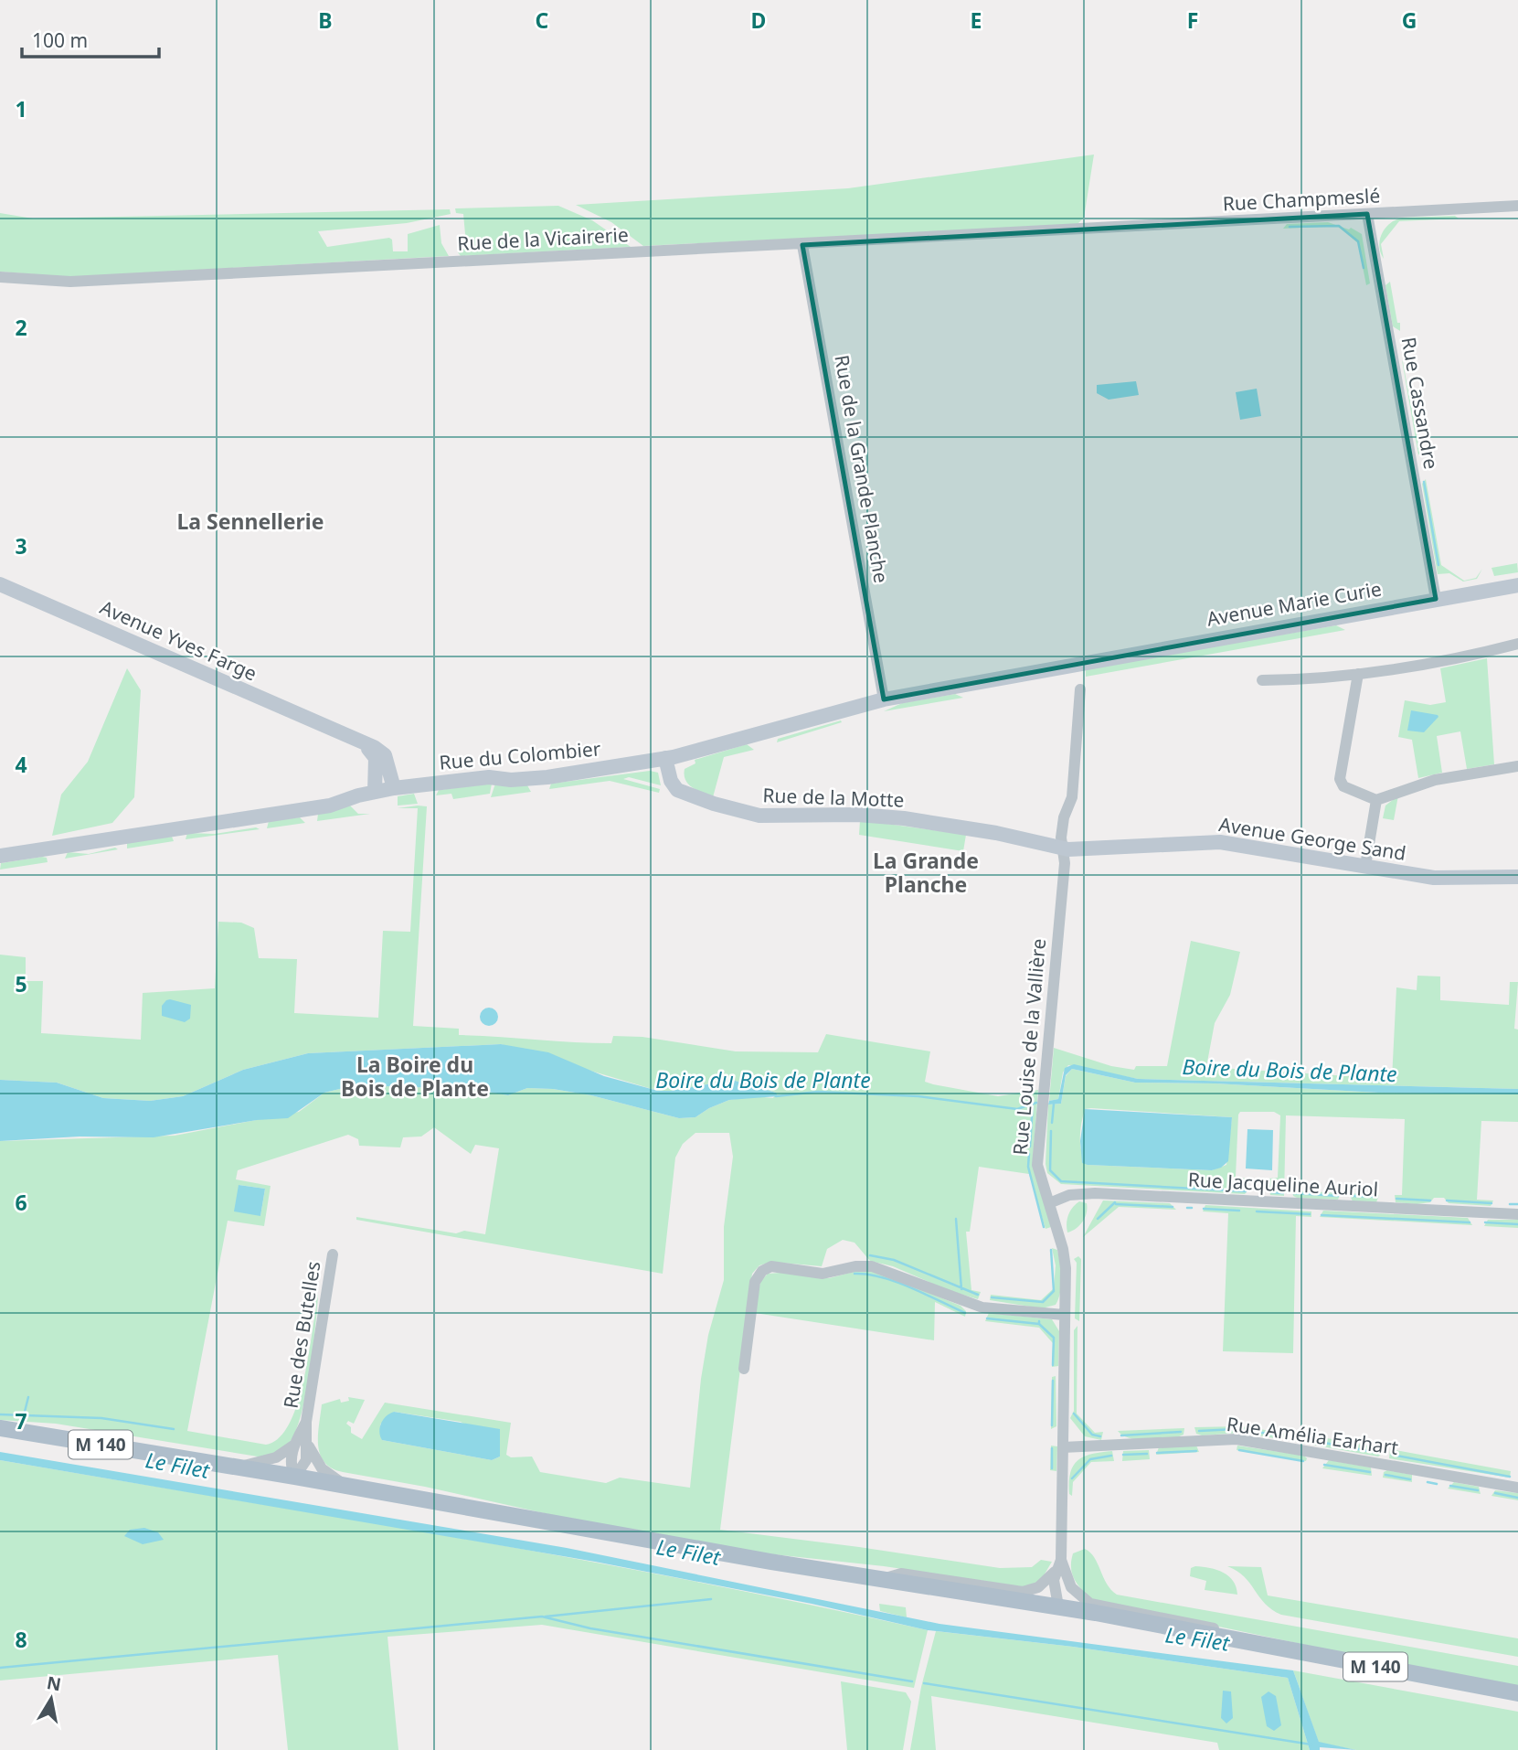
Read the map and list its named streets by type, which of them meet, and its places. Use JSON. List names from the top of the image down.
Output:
{
  "streets": {
    "main road": [
      "Avenue Marie Curie",
      "Avenue Yves Farge",
      "Rue du Colombier",
      "Rue de la Motte",
      "Avenue George Sand",
      "M 140"
    ],
    "street": [
      "Rue Champmeslé",
      "Rue de la Vicairerie",
      "Rue Cassandre",
      "Rue de la Grande Planche",
      "Rue Louise de la Vallière",
      "Rue Jacqueline Auriol",
      "Rue des Butelles",
      "Rue Amélia Earhart"
    ]
  },
  "crossings": [
    ["Rue Champmeslé", "Rue de la Vicairerie"],
    ["Rue Champmeslé", "Rue Cassandre"],
    ["Rue de la Vicairerie", "Rue de la Grande Planche"],
    ["Rue Cassandre", "Avenue Marie Curie"],
    ["Rue de la Grande Planche", "Rue du Colombier"],
    ["Avenue Marie Curie", "Rue du Colombier"],
    ["Avenue Yves Farge", "Rue du Colombier"],
    ["Rue du Colombier", "Rue de la Motte"],
    ["Rue de la Motte", "Avenue George Sand"],
    ["Rue de la Motte", "Rue Louise de la Vallière"],
    ["Avenue George Sand", "Rue Louise de la Vallière"],
    ["Rue Louise de la Vallière", "Rue Jacqueline Auriol"],
    ["Rue Louise de la Vallière", "Rue Amélia Earhart"],
    ["Rue Louise de la Vallière", "M 140"],
    ["Rue des Butelles", "M 140"]
  ],
  "districts": ["La Sennellerie", "La Grande Planche", "La Boire du Bois de Plante"],
  "water": ["Boire du Bois de Plante", "Le Filet"],
  "scale_bar": "100 m",
  "north": "top",
  "grid": {
    "columns": [
      "B",
      "C",
      "D",
      "E",
      "F",
      "G"
    ],
    "rows": [
      "1",
      "2",
      "3",
      "4",
      "5",
      "6",
      "7",
      "8"
    ]
  }
}
